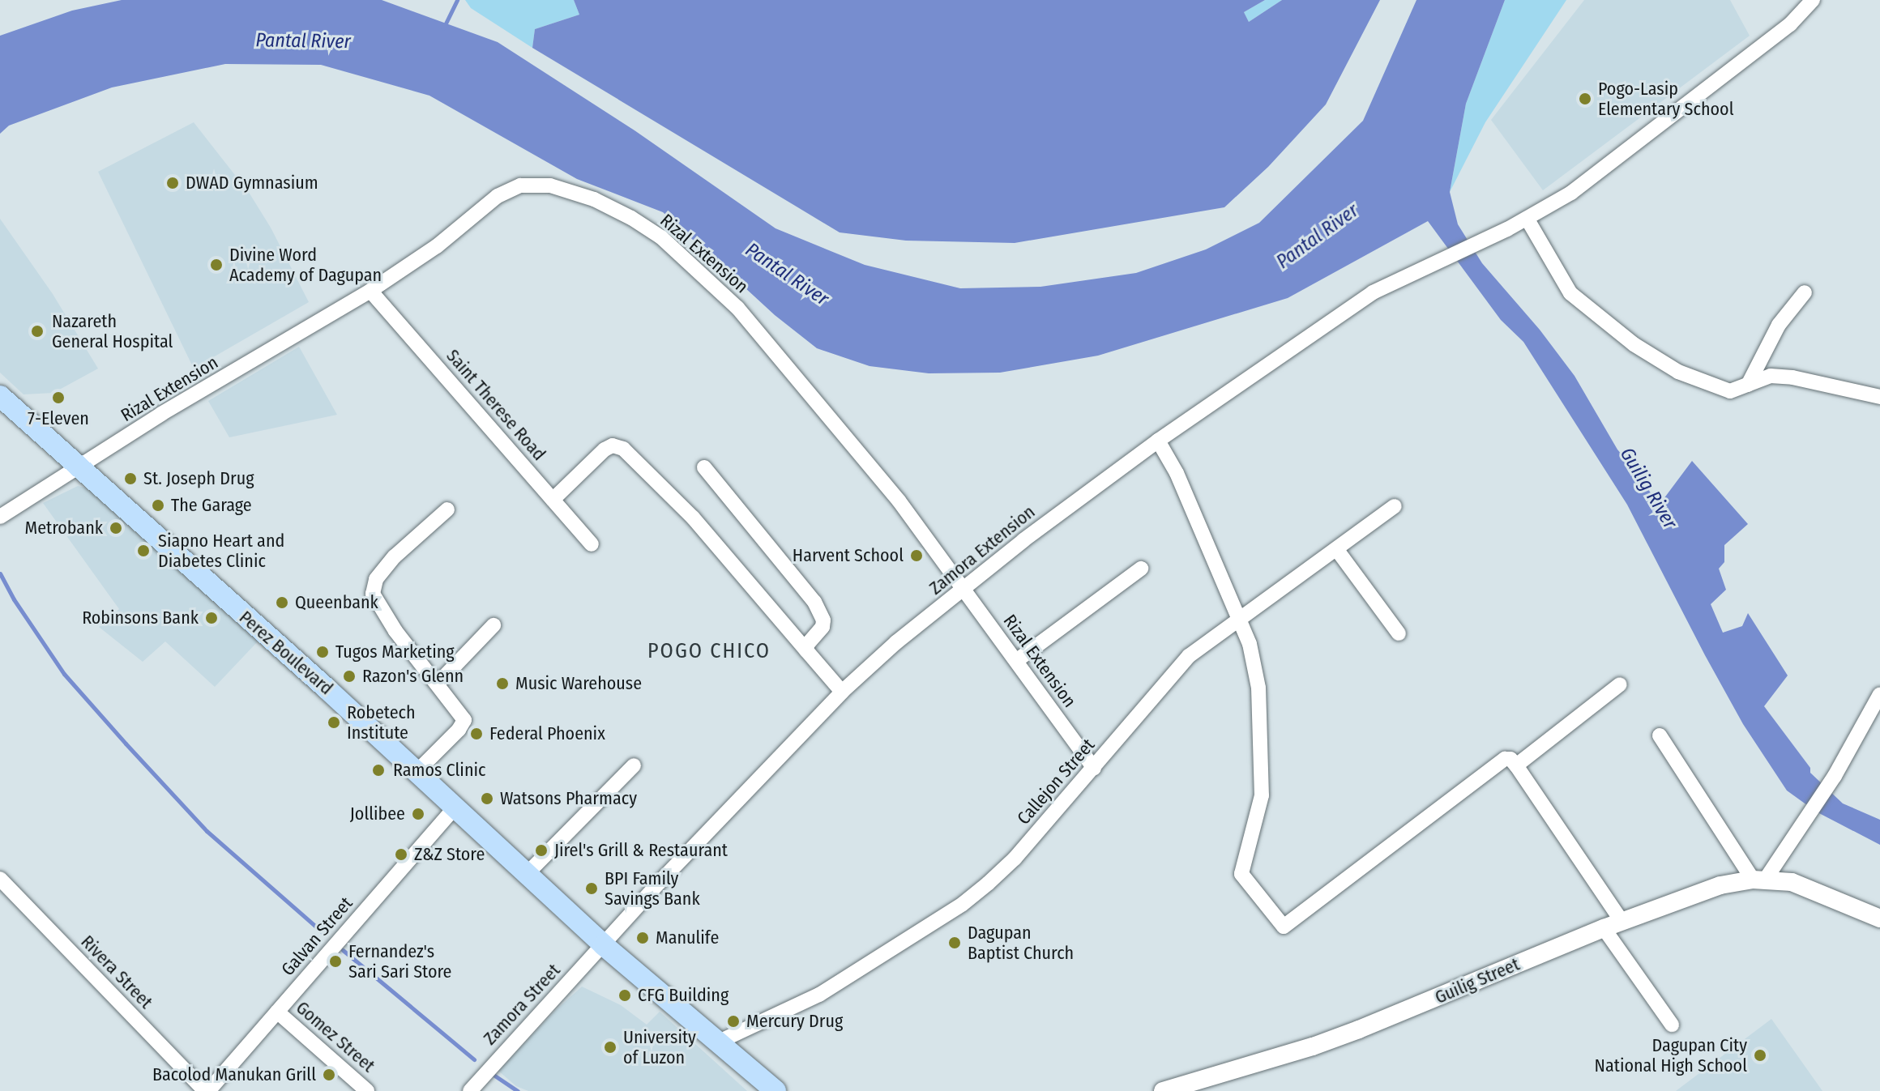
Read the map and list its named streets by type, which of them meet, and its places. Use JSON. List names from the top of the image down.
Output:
{
  "streets": {
    "main road": ["Perez Boulevard"],
    "street": [
      "Rizal Extension",
      "Saint Therese Road",
      "Zamora Extension",
      "Callejon Street",
      "Galvan Street",
      "Rivera Street",
      "Guilig Street",
      "Zamora Street",
      "Gomez Street"
    ]
  },
  "crossings": [
    ["Rizal Extension", "Saint Therese Road"],
    ["Rizal Extension", "Zamora Extension"],
    ["Rizal Extension", "Perez Boulevard"],
    ["Rizal Extension", "Callejon Street"],
    ["Zamora Extension", "Perez Boulevard"],
    ["Zamora Extension", "Zamora Street"],
    ["Perez Boulevard", "Callejon Street"],
    ["Perez Boulevard", "Galvan Street"],
    ["Perez Boulevard", "Zamora Street"],
    ["Galvan Street", "Rivera Street"],
    ["Galvan Street", "Gomez Street"]
  ],
  "districts": ["POGO CHICO"],
  "water": ["Pantal River", "Guilig River"],
  "places": [
    "Pogo-Lasip Elementary School",
    "DWAD Gymnasium",
    "Divine Word Academy of Dagupan",
    "Nazareth General Hospital",
    "7-Eleven",
    "St. Joseph Drug",
    "The Garage",
    "Metrobank",
    "Siapno Heart and Diabetes Clinic",
    "Harvent School",
    "Queenbank",
    "Robinsons Bank",
    "Tugos Marketing",
    "Razon's Glenn",
    "Music Warehouse",
    "Robetech Institute",
    "Federal Phoenix",
    "Ramos Clinic",
    "Watsons Pharmacy",
    "Jollibee",
    "Jirel's Grill & Restaurant",
    "Z&Z Store",
    "BPI Family Savings Bank",
    "Manulife",
    "Dagupan Baptist Church",
    "Fernandez's Sari Sari Store",
    "CFG Building",
    "Mercury Drug",
    "University of Luzon",
    "Dagupan City National High School",
    "Bacolod Manukan Grill"
  ]
}
